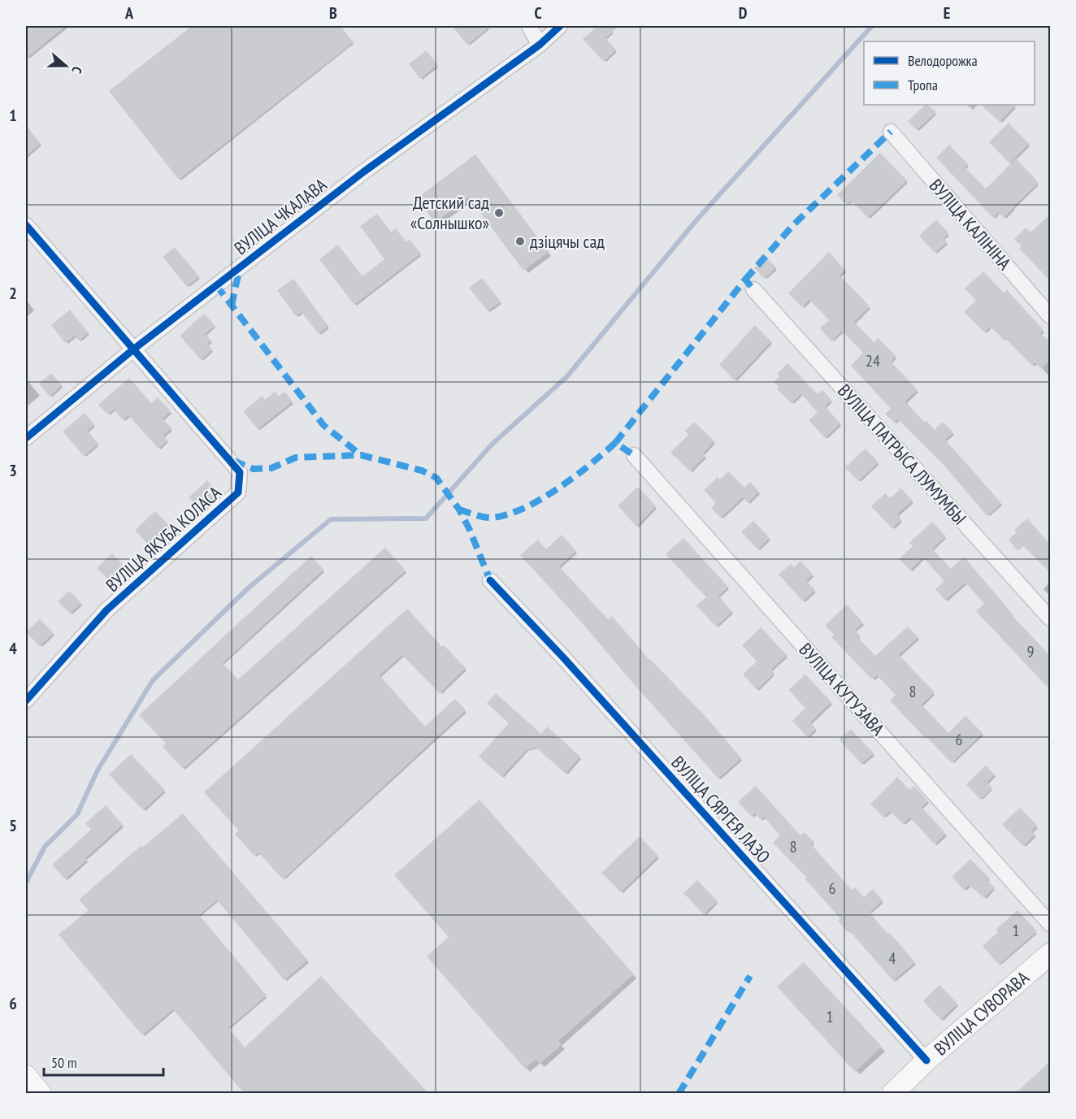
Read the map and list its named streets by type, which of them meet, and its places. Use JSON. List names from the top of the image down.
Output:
{
  "streets": {
    "main road": ["ВУЛІЦА СУВОРАВА"],
    "street": [
      "ВУЛІЦА ЧКАЛАВА",
      "ВУЛІЦА КАЛІНІНА",
      "ВУЛІЦА ПАТРЫСА ЛУМУМБЫ",
      "ВУЛІЦА ЯКУБА КОЛАСА",
      "ВУЛІЦА КУТУЗАВА",
      "ВУЛІЦА СЯРГЕЯ ЛАЗО"
    ]
  },
  "crossings": [
    ["ВУЛІЦА ЧКАЛАВА", "ВУЛІЦА ЯКУБА КОЛАСА"],
    ["ВУЛІЦА СЯРГЕЯ ЛАЗО", "ВУЛІЦА СУВОРАВА"]
  ],
  "places": ["Детский сад «Солнышко»", "дзіцячы сад"],
  "house_numbers": [
    "24",
    "9",
    "8",
    "6",
    "8",
    "6",
    "1",
    "4",
    "1"
  ],
  "legend": ["Велодорожка", "Тропа"],
  "scale_bar": "50 m",
  "north": "right",
  "grid": {
    "columns": [
      "A",
      "B",
      "C",
      "D",
      "E"
    ],
    "rows": [
      "1",
      "2",
      "3",
      "4",
      "5",
      "6"
    ]
  }
}
